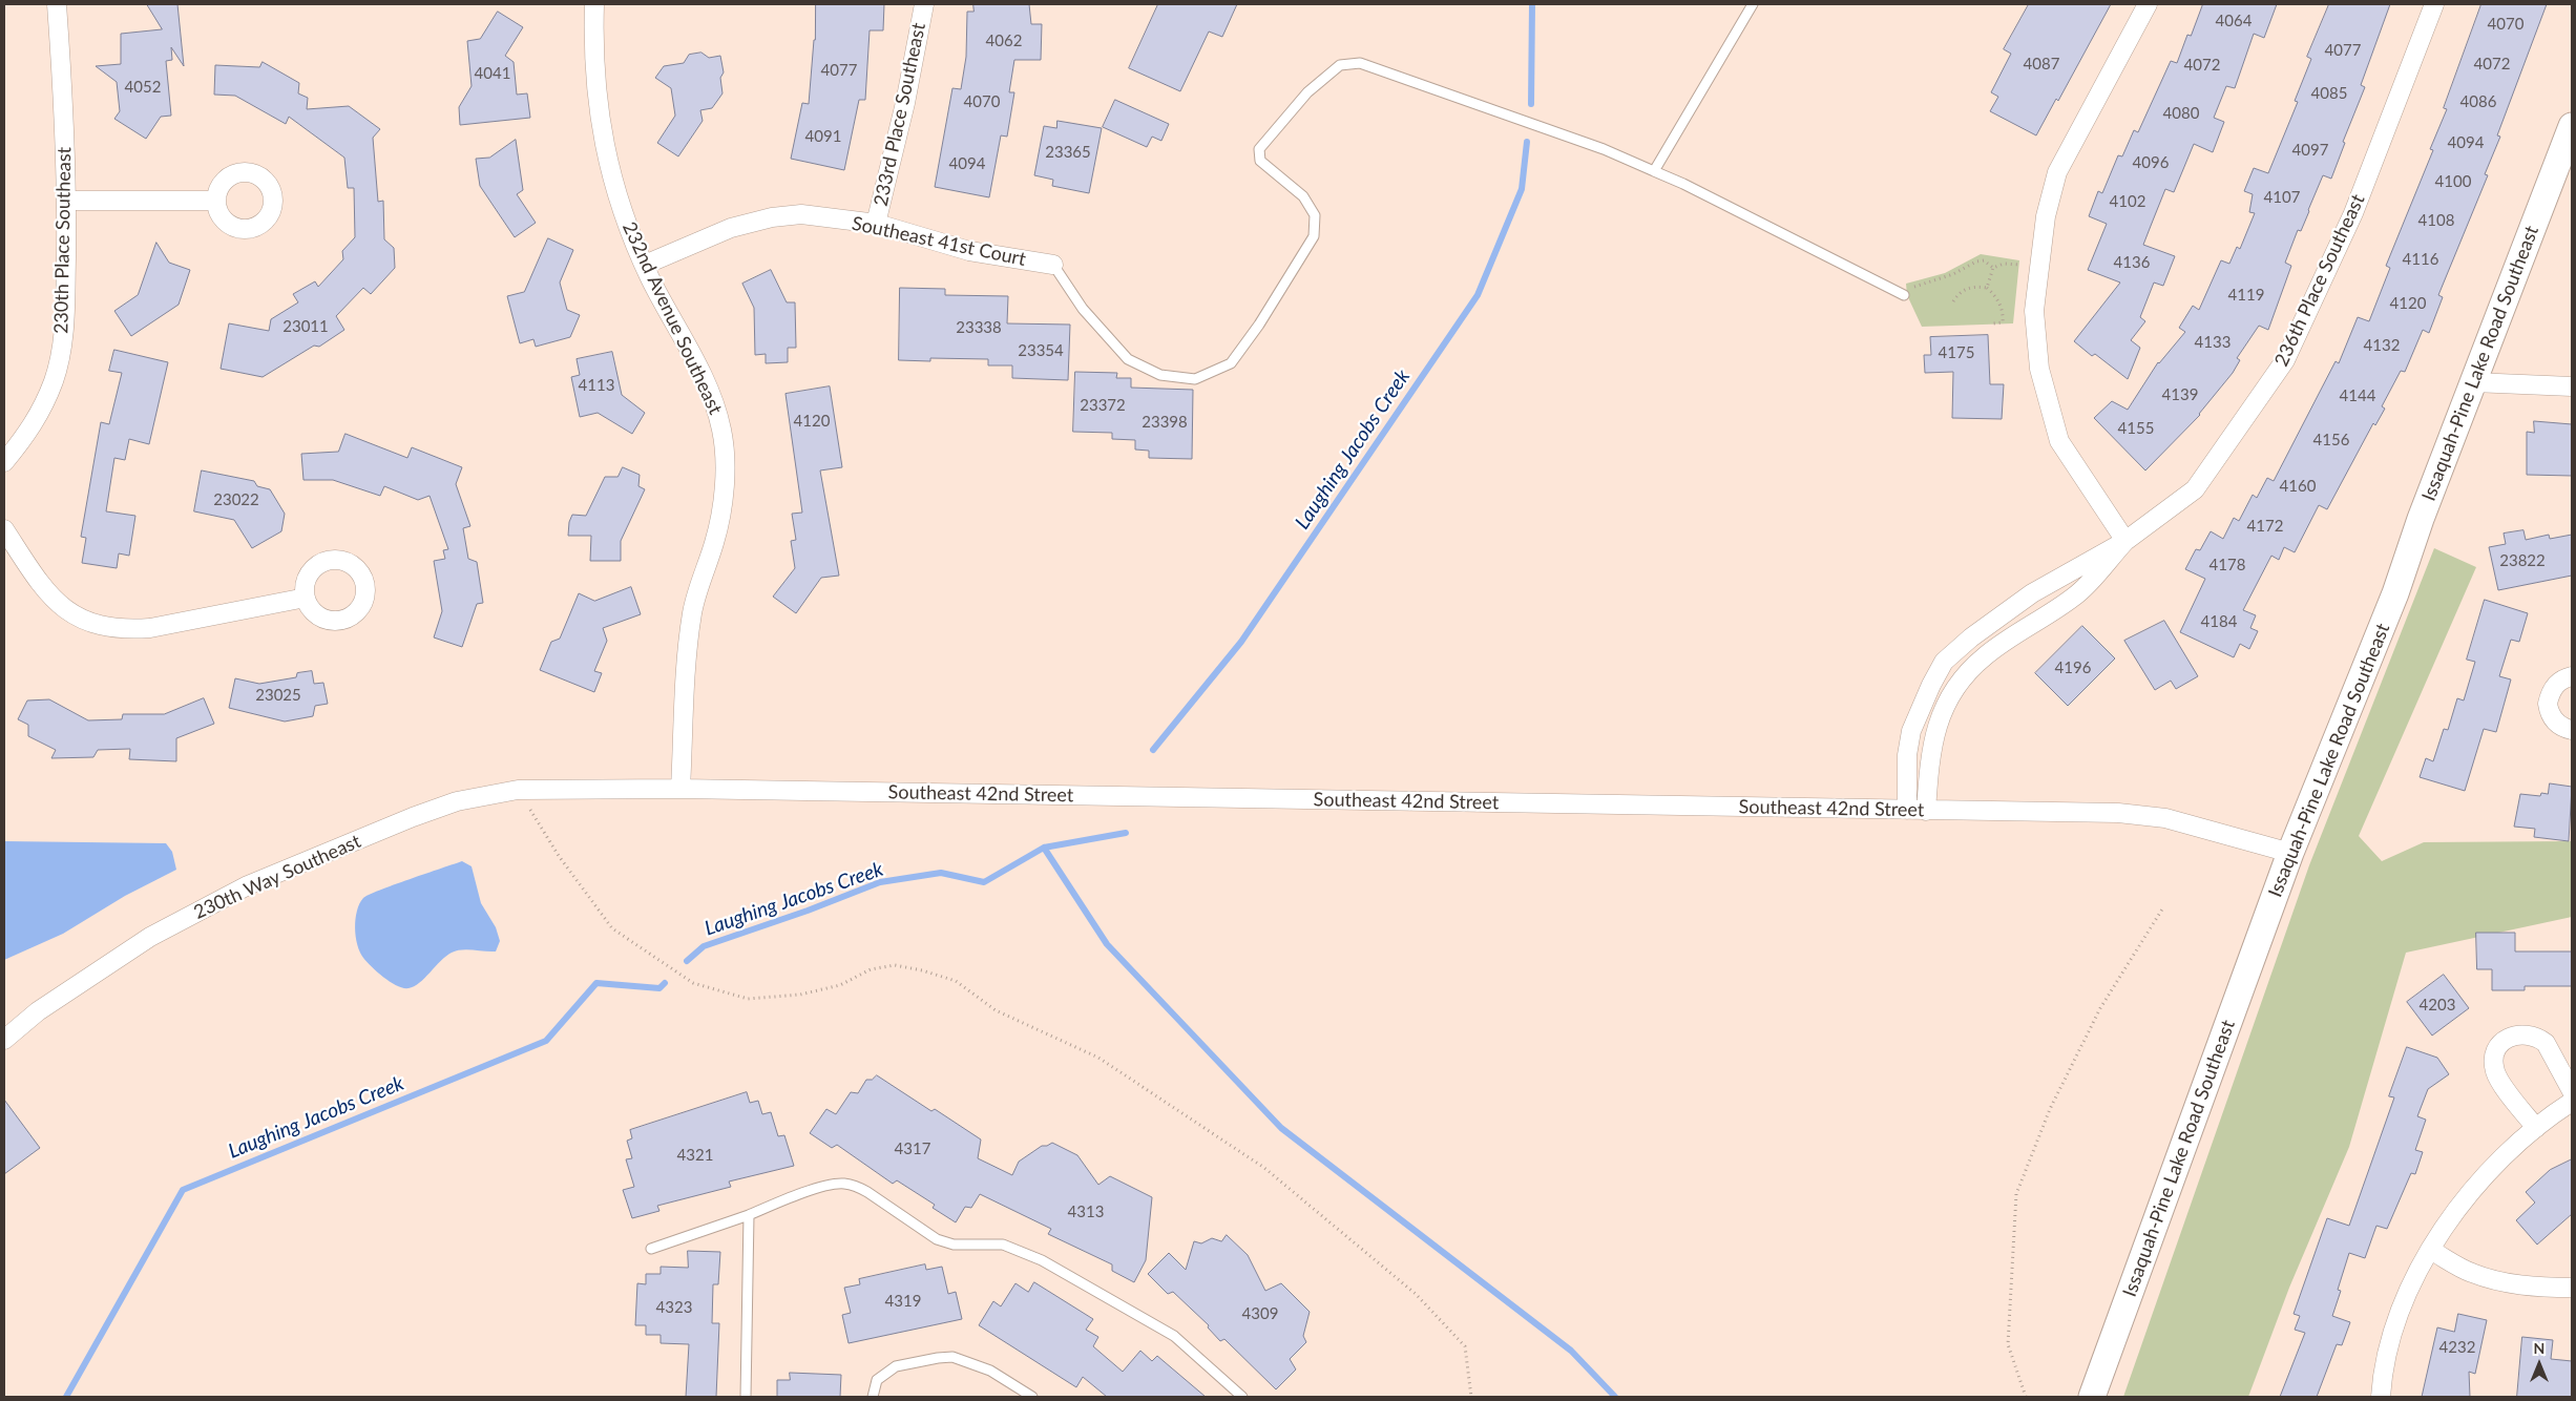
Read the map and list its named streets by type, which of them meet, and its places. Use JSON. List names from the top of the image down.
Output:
{
  "streets": {
    "main road": ["Issaquah-Pine Lake Road Southeast"],
    "street": [
      "233rd Place Southeast",
      "230th Place Southeast",
      "Southeast 41st Court",
      "236th Place Southeast",
      "232nd Avenue Southeast",
      "Southeast 42nd Street",
      "230th Way Southeast"
    ]
  },
  "crossings": [
    ["233rd Place Southeast", "Southeast 41st Court"],
    ["Southeast 41st Court", "232nd Avenue Southeast"],
    ["236th Place Southeast", "Southeast 42nd Street"],
    ["232nd Avenue Southeast", "Southeast 42nd Street"],
    ["Issaquah-Pine Lake Road Southeast", "Southeast 42nd Street"],
    ["Southeast 42nd Street", "230th Way Southeast"]
  ],
  "water": ["Laughing Jacobs Creek"],
  "house_numbers": [
    "4064",
    "4070",
    "4062",
    "4077",
    "4087",
    "4072",
    "4072",
    "4077",
    "4041",
    "4052",
    "4085",
    "4070",
    "4086",
    "4080",
    "4091",
    "4094",
    "4097",
    "23365",
    "4096",
    "4094",
    "4100",
    "4107",
    "4102",
    "4108",
    "4116",
    "4136",
    "4119",
    "4120",
    "23011",
    "23338",
    "4133",
    "4132",
    "23354",
    "4175",
    "4113",
    "4139",
    "4144",
    "23372",
    "4120",
    "23398",
    "4155",
    "4156",
    "4160",
    "23022",
    "4172",
    "23822",
    "4178",
    "4184",
    "4196",
    "23025",
    "4203",
    "4317",
    "4321",
    "4313",
    "4319",
    "4323",
    "4309",
    "4232"
  ],
  "north": "top"
}
